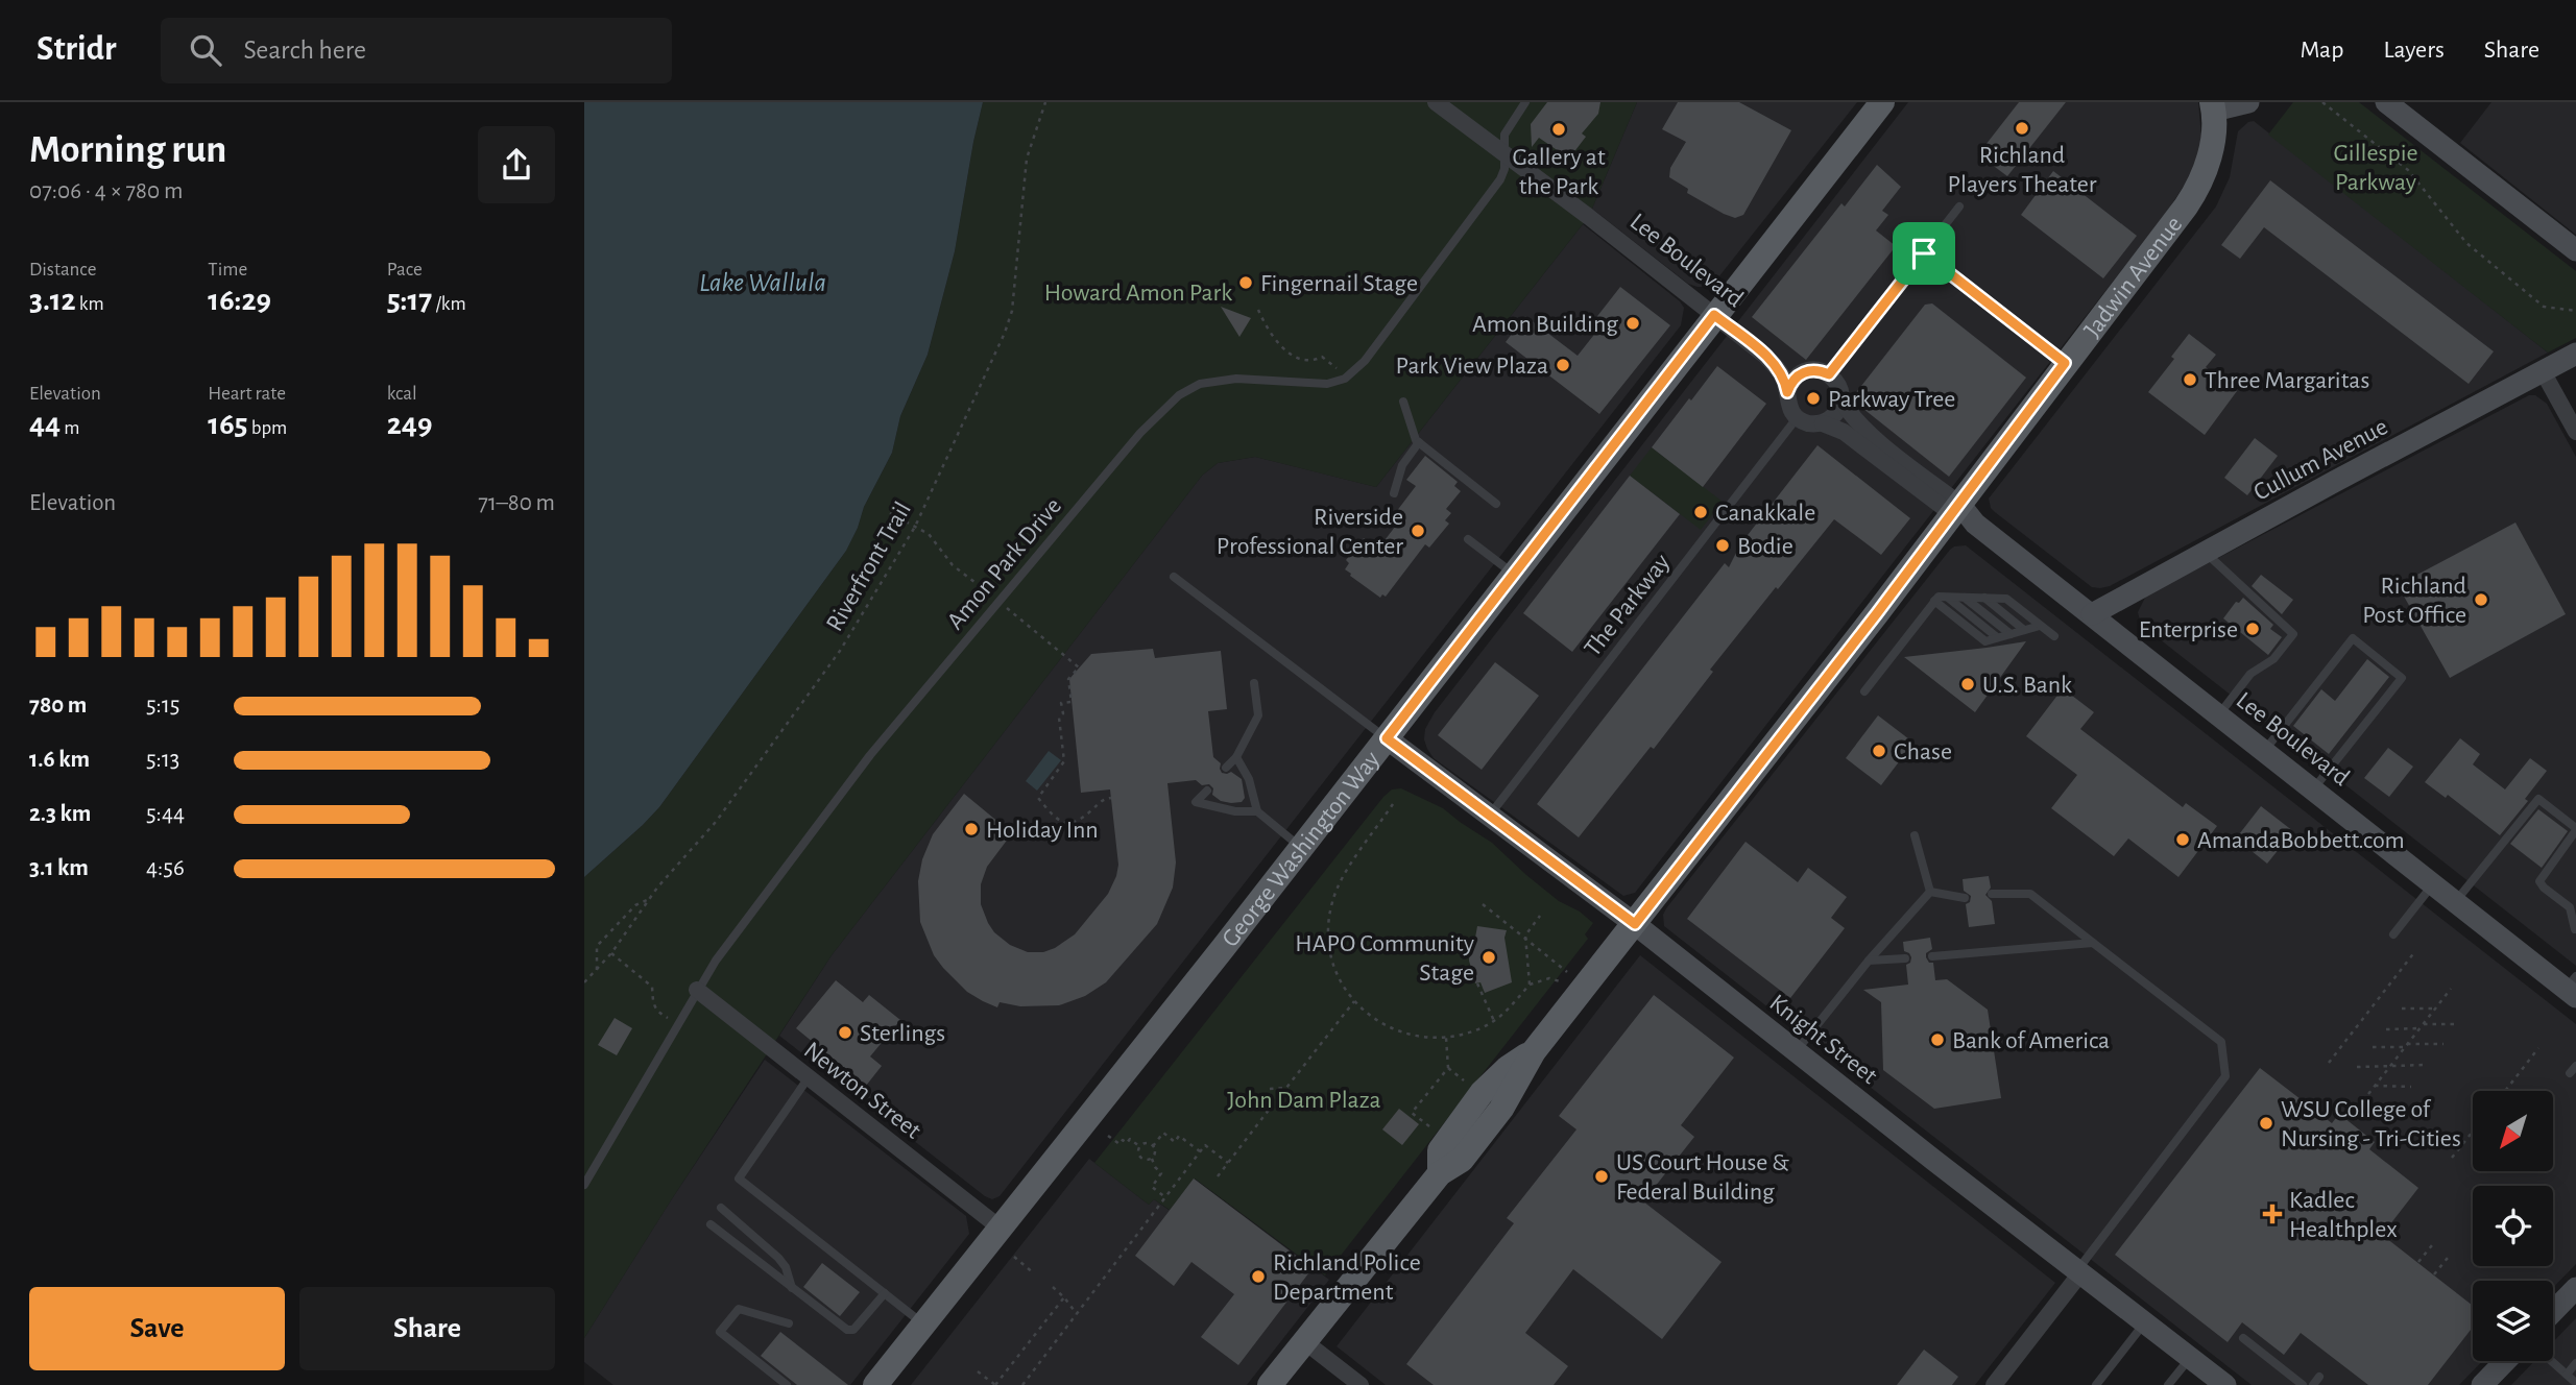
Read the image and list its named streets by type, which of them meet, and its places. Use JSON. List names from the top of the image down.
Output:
{
  "streets": {
    "main road": ["Jadwin Avenue", "George Washington Way"],
    "street": [
      "Lee Boulevard",
      "Cullum Avenue",
      "Knight Street",
      "Newton Street"
    ],
    "lane": ["Amon Park Drive", "The Parkway"],
    "path": ["Riverfront Trail"]
  },
  "crossings": [
    ["Lee Boulevard", "Jadwin Avenue"],
    ["Lee Boulevard", "Cullum Avenue"],
    ["Lee Boulevard", "The Parkway"],
    ["Lee Boulevard", "George Washington Way"],
    ["Jadwin Avenue", "Knight Street"],
    ["Amon Park Drive", "Newton Street"],
    ["The Parkway", "Knight Street"],
    ["George Washington Way", "Knight Street"],
    ["George Washington Way", "Newton Street"]
  ],
  "water": ["Lake Wallula"],
  "parks": ["Gillespie Parkway", "Howard Amon Park", "John Dam Plaza"],
  "places": {
    "other": [
      "Richland Players Theater",
      "Gallery at the Park",
      "Fingernail Stage",
      "Amon Building",
      "Park View Plaza",
      "Three Margaritas",
      "Parkway Tree",
      "Canakkale",
      "Riverside Professional Center",
      "Bodie",
      "Richland Post Office",
      "Enterprise",
      "U.S. Bank",
      "Chase",
      "Holiday Inn",
      "AmandaBobbett.com",
      "HAPO Community Stage",
      "Sterlings",
      "Bank of America",
      "WSU College of Nursing - Tri-Cities",
      "US Court House & Federal Building",
      "Richland Police Department"
    ],
    "health": ["Kadlec Healthplex"]
  },
  "north": "bottom left",
  "page": {
    "header": "Stridr",
    "search": "Search here",
    "nav": ["Map", "Layers", "Share"],
    "heading": ["Morning run", "07:06 · 4 × 780 m"],
    "stats": [
      ["Distance", "3.12 km"],
      ["Time", "16:29"],
      ["Pace", "5:17 /km"],
      ["Elevation", "44 m"],
      ["Heart rate", "165 bpm"],
      ["kcal", "249"]
    ],
    "chart": ["Elevation", "71–80 m"],
    "list": [
      {
        "name": "780 m",
        "note": "5:15"
      },
      {
        "name": "1.6 km",
        "note": "5:13"
      },
      {
        "name": "2.3 km",
        "note": "5:44"
      },
      {
        "name": "3.1 km",
        "note": "4:56"
      }
    ],
    "buttons": ["Save", "Share"]
  }
}
